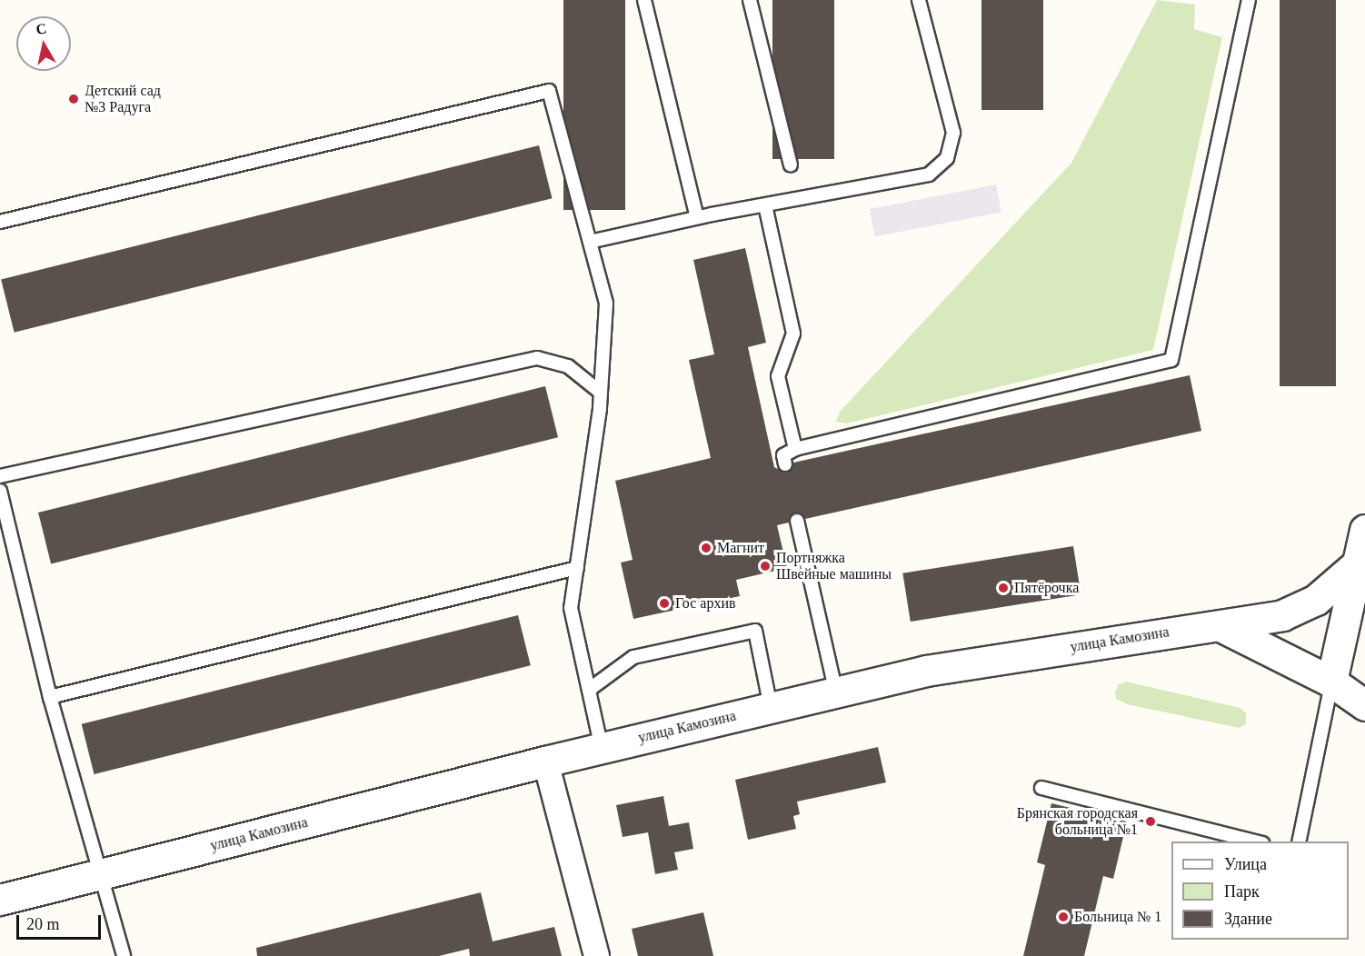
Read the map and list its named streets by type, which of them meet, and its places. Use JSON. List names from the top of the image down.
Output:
{
  "streets": {
    "street": ["улица Камозина"]
  },
  "places": [
    "Детский сад №3 Радуга",
    "Магнит",
    "Портняжка Швейные машины",
    "Пятёрочка",
    "Гос архив",
    "Брянская городская больница №1",
    "Больница № 1"
  ],
  "legend": ["Улица", "Парк", "Здание"],
  "scale_bar": "20 m",
  "north": "top"
}
